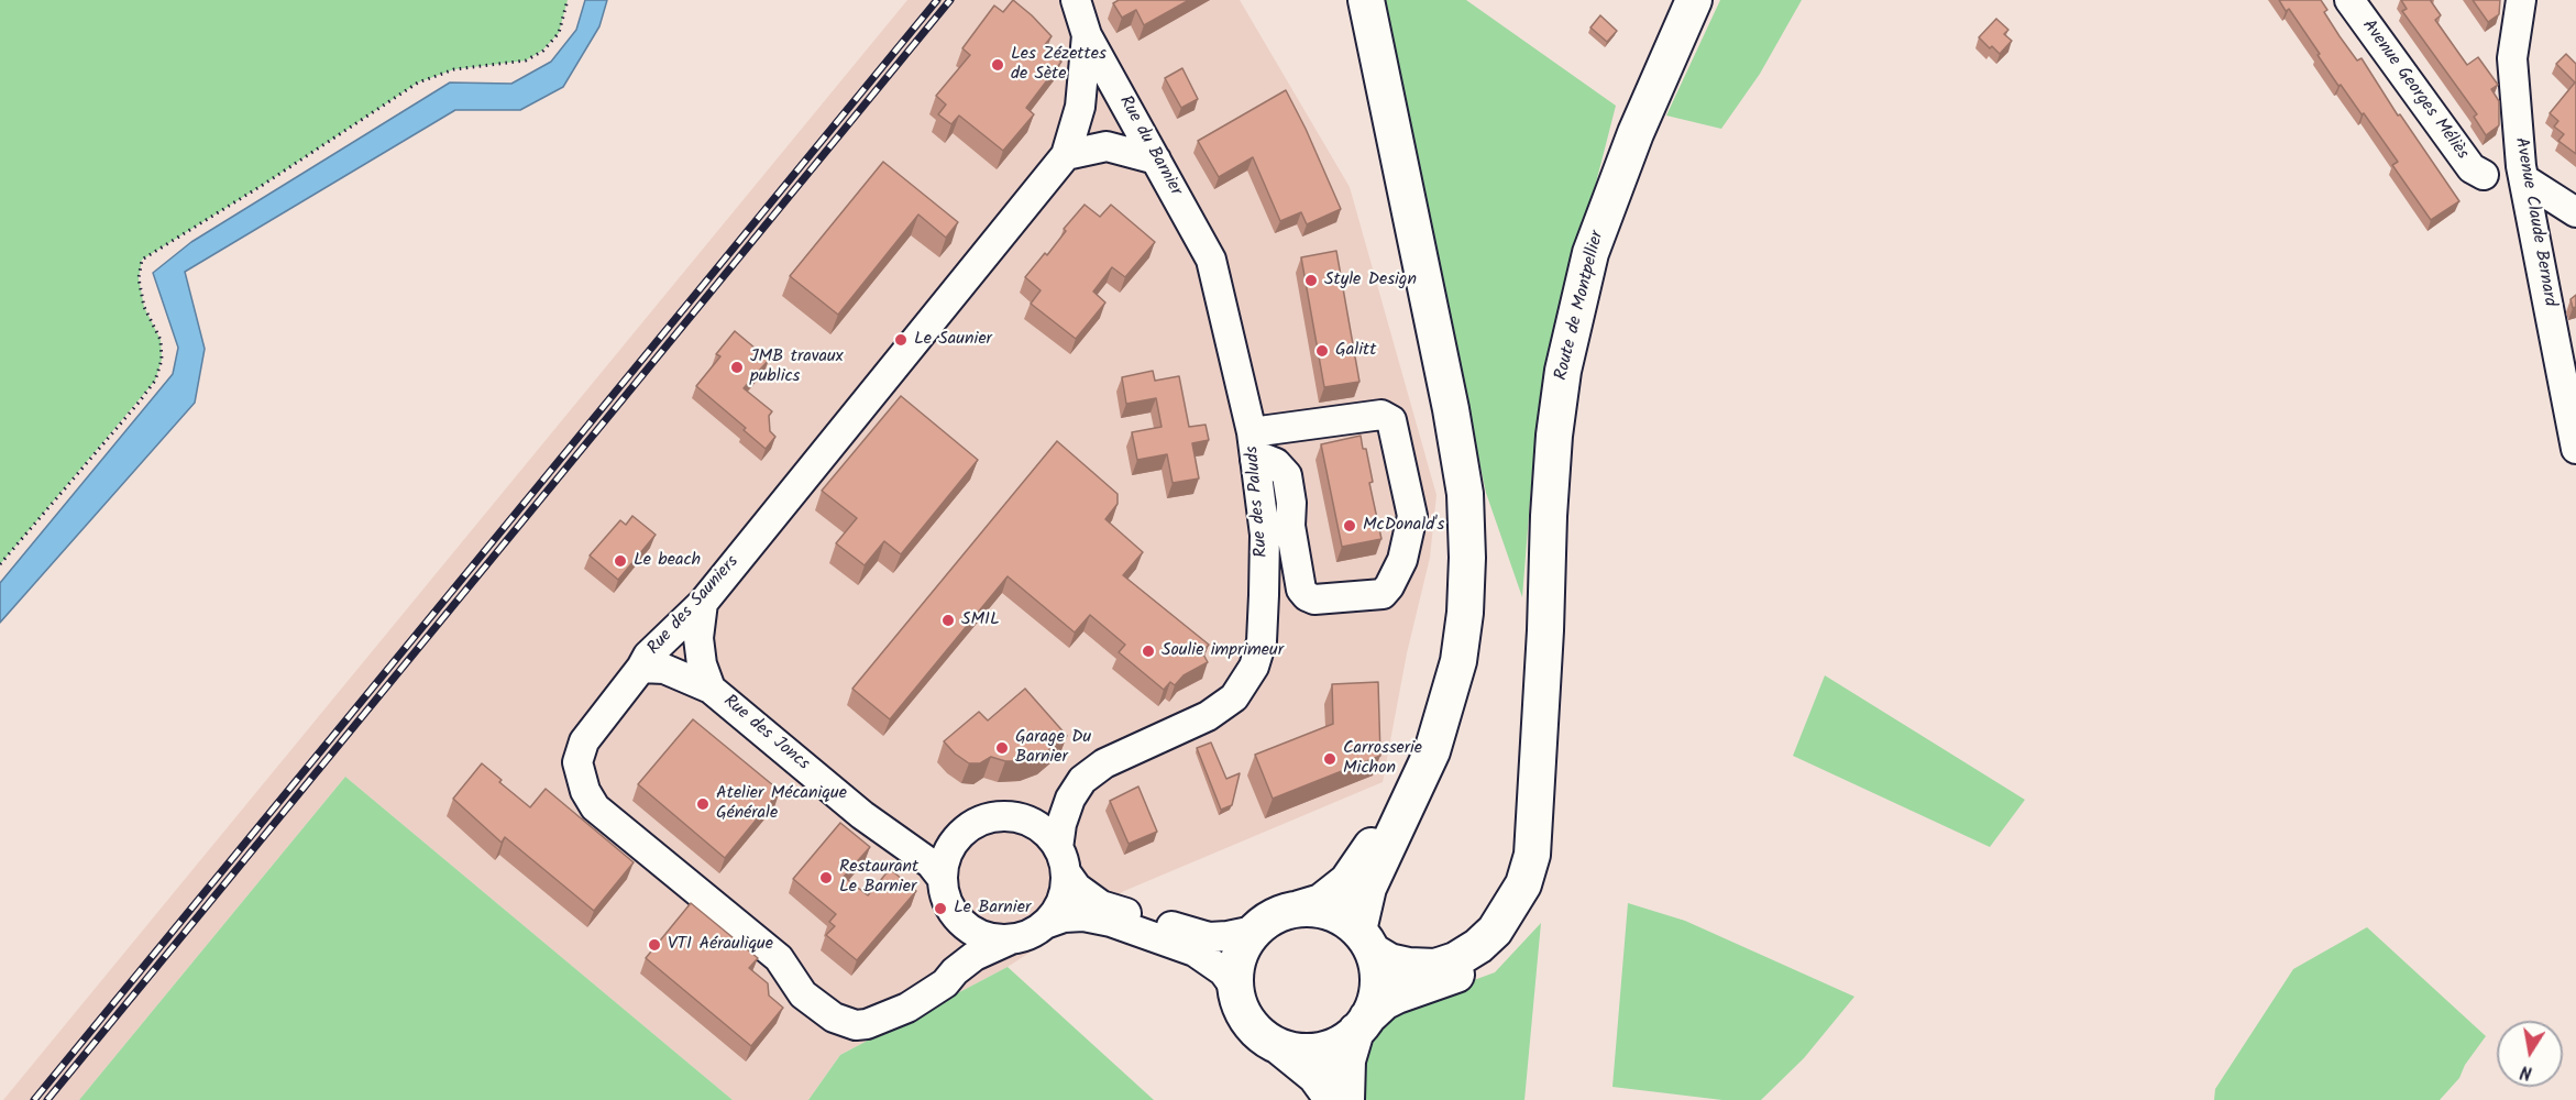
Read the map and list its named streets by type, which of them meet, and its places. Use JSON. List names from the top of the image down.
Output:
{
  "streets": {
    "main road": ["Route de Montpellier"],
    "street": [
      "Avenue Georges Méliès",
      "Rue du Barnier",
      "Avenue Claude Bernard",
      "Rue des Paluds",
      "Rue des Sauniers",
      "Rue des Joncs"
    ]
  },
  "crossings": [
    ["Rue du Barnier", "Rue des Paluds"],
    ["Rue du Barnier", "Rue des Sauniers"],
    ["Rue des Paluds", "Rue des Sauniers"],
    ["Rue des Paluds", "Rue des Joncs"],
    ["Rue des Sauniers", "Rue des Joncs"]
  ],
  "places": [
    "Les Zézettes de Sète",
    "Style Design",
    "Le Saunier",
    "Galitt",
    "JMB travaux publics",
    "McDonald's",
    "Le beach",
    "SMIL",
    "Soulie imprimeur",
    "Garage Du Barnier",
    "Carrosserie Michon",
    "Atelier Mécanique Générale",
    "Restaurant Le Barnier",
    "Le Barnier",
    "VTI Aéraulique"
  ],
  "north": "bottom"
}
